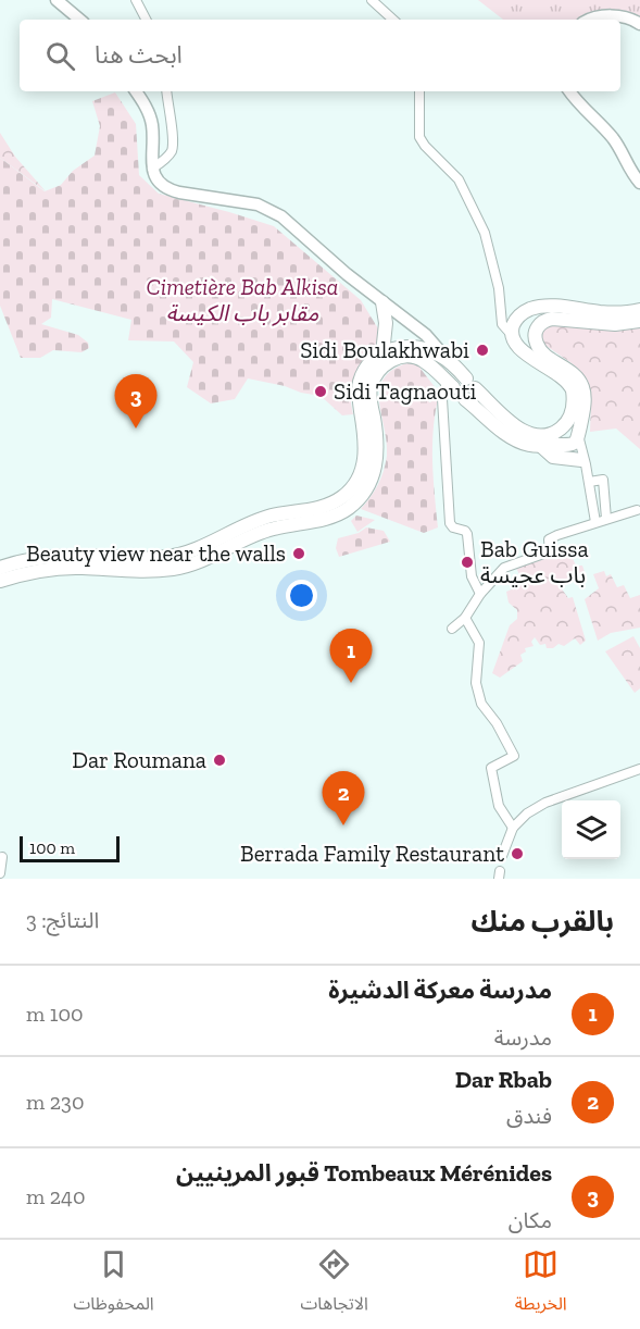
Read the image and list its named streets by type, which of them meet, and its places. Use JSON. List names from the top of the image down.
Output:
{
  "parks": ["Cimetière Bab Alkisa مقابر باب الكيسة"],
  "places": [
    "Sidi Boulakhwabi",
    "Sidi Tagnaouti",
    "Beauty view near the walls",
    "Bab Guissa باب عجيسة",
    "Dar Roumana",
    "Berrada Family Restaurant"
  ],
  "scale_bar": "100 m",
  "page": {
    "search": "ابحث هنا",
    "pins": ["3", "1", "2"],
    "scale": "100 m",
    "heading": ["بالقرب منك", "النتائج: 3"],
    "list": [
      {
        "mark": "1",
        "name": "مدرسة معركة الدشيرة",
        "note": "مدرسة",
        "value": "100 m"
      },
      {
        "mark": "2",
        "name": "Dar Rbab",
        "note": "فندق",
        "value": "230 m"
      },
      {
        "mark": "3",
        "name": "Tombeaux Mérénides قبور المرينيين",
        "note": "مكان",
        "value": "240 m"
      }
    ],
    "nav": ["الخريطة", "الاتجاهات", "المحفوظات"]
  }
}
